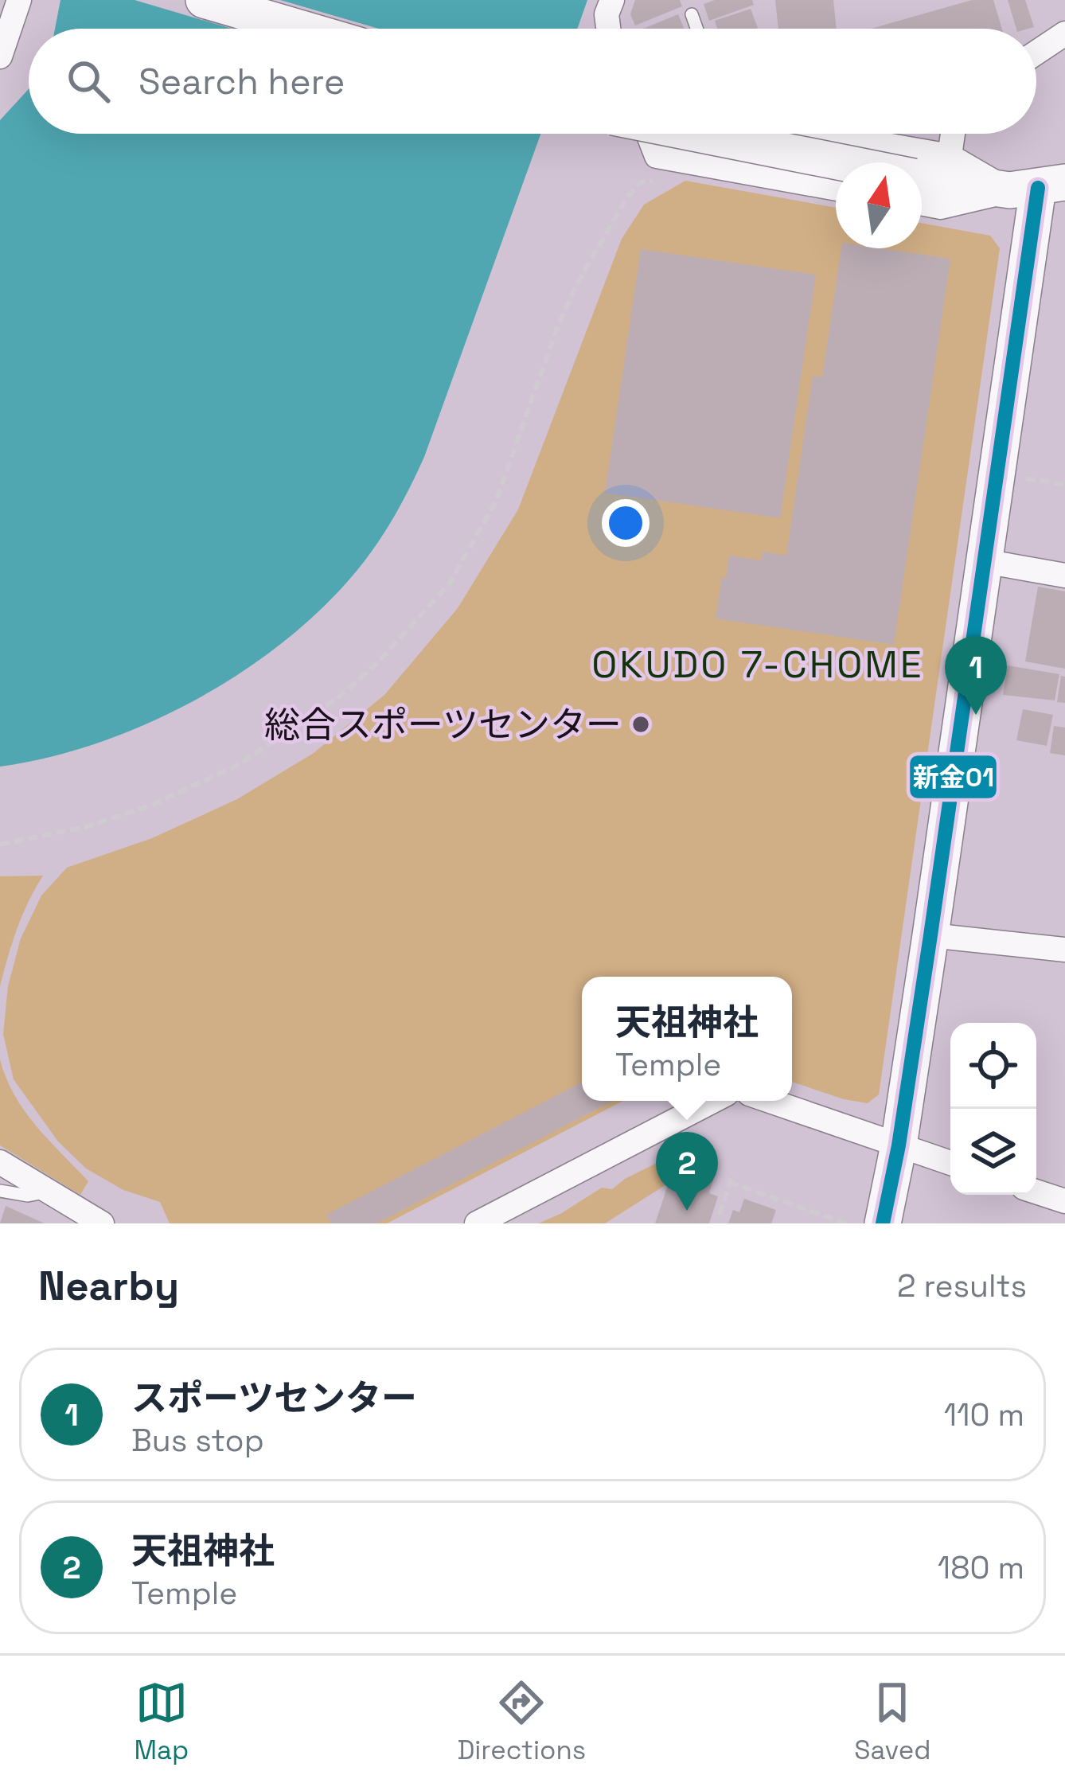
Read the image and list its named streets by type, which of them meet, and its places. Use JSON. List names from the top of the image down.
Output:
{
  "districts": ["OKUDO 7-CHOME"],
  "places": ["総合スポーツセンター"],
  "lines": ["transit line 新金01"],
  "north": "top",
  "page": {
    "search": "Search here",
    "pins": ["1", "2"],
    "popup": ["天祖神社", "Temple"],
    "heading": ["Nearby", "2 results"],
    "list": [
      {
        "mark": "1",
        "name": "スポーツセンター",
        "note": "Bus stop",
        "value": "110 m"
      },
      {
        "mark": "2",
        "name": "天祖神社",
        "note": "Temple",
        "value": "180 m"
      }
    ],
    "nav": ["Map", "Directions", "Saved"]
  }
}
